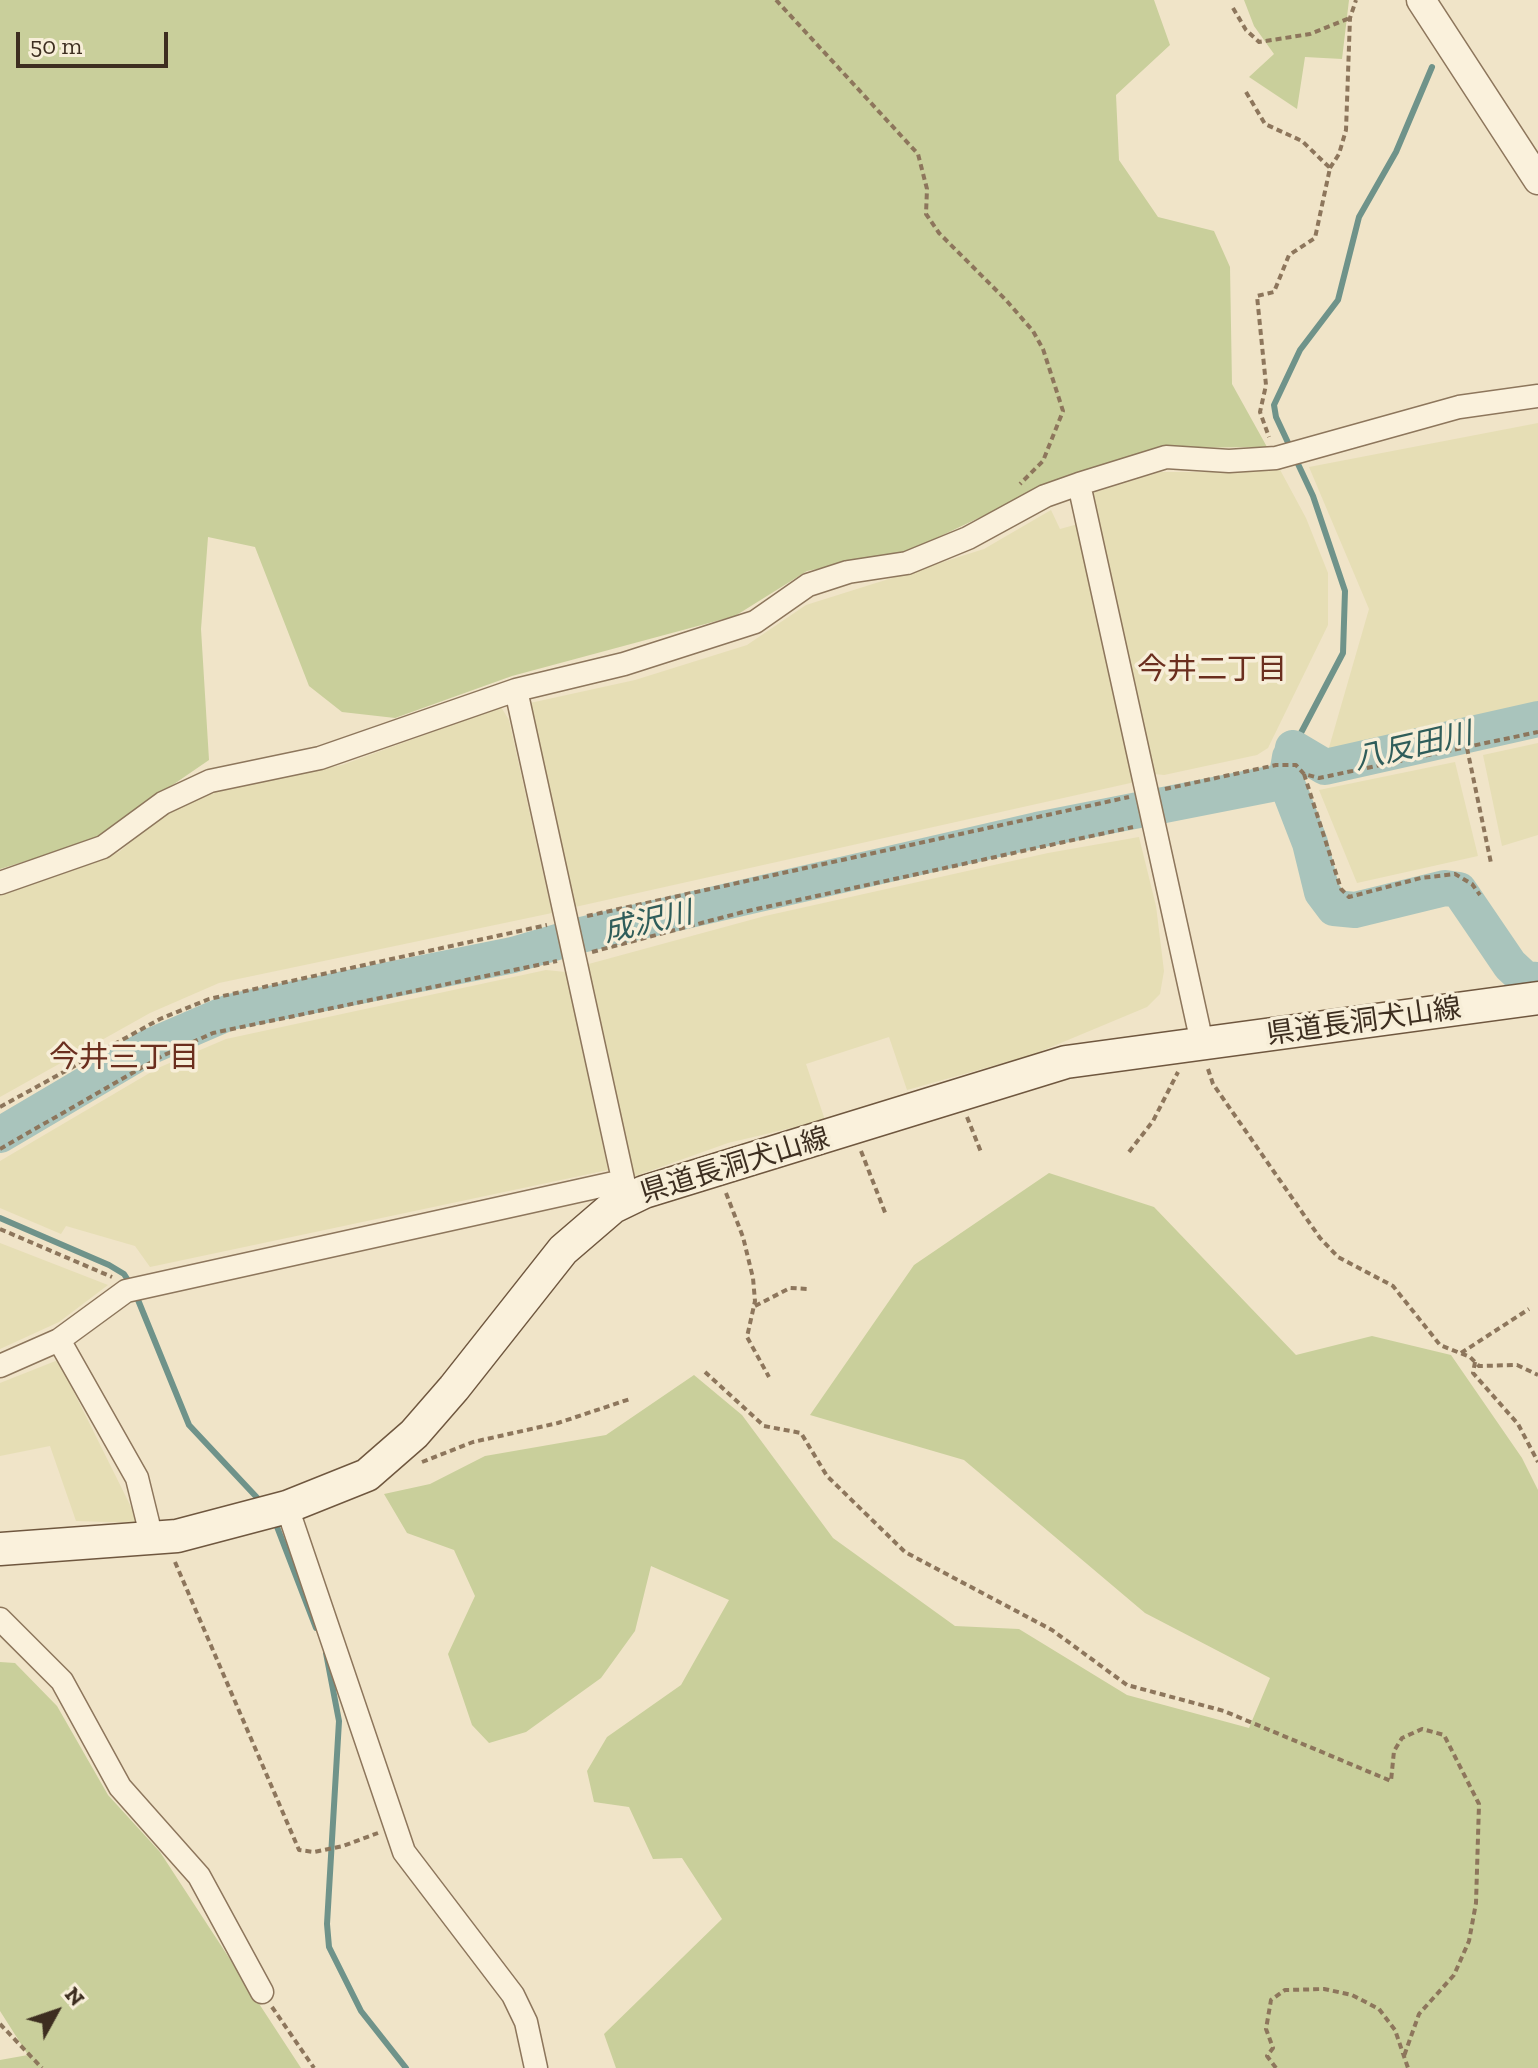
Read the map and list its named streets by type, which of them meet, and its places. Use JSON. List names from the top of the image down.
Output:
{
  "streets": {
    "main road": ["県道長洞犬山線"]
  },
  "districts": ["今井二丁目", "今井三丁目"],
  "water": ["八反田川", "成沢川"],
  "scale_bar": "50 m",
  "north": "top right"
}
